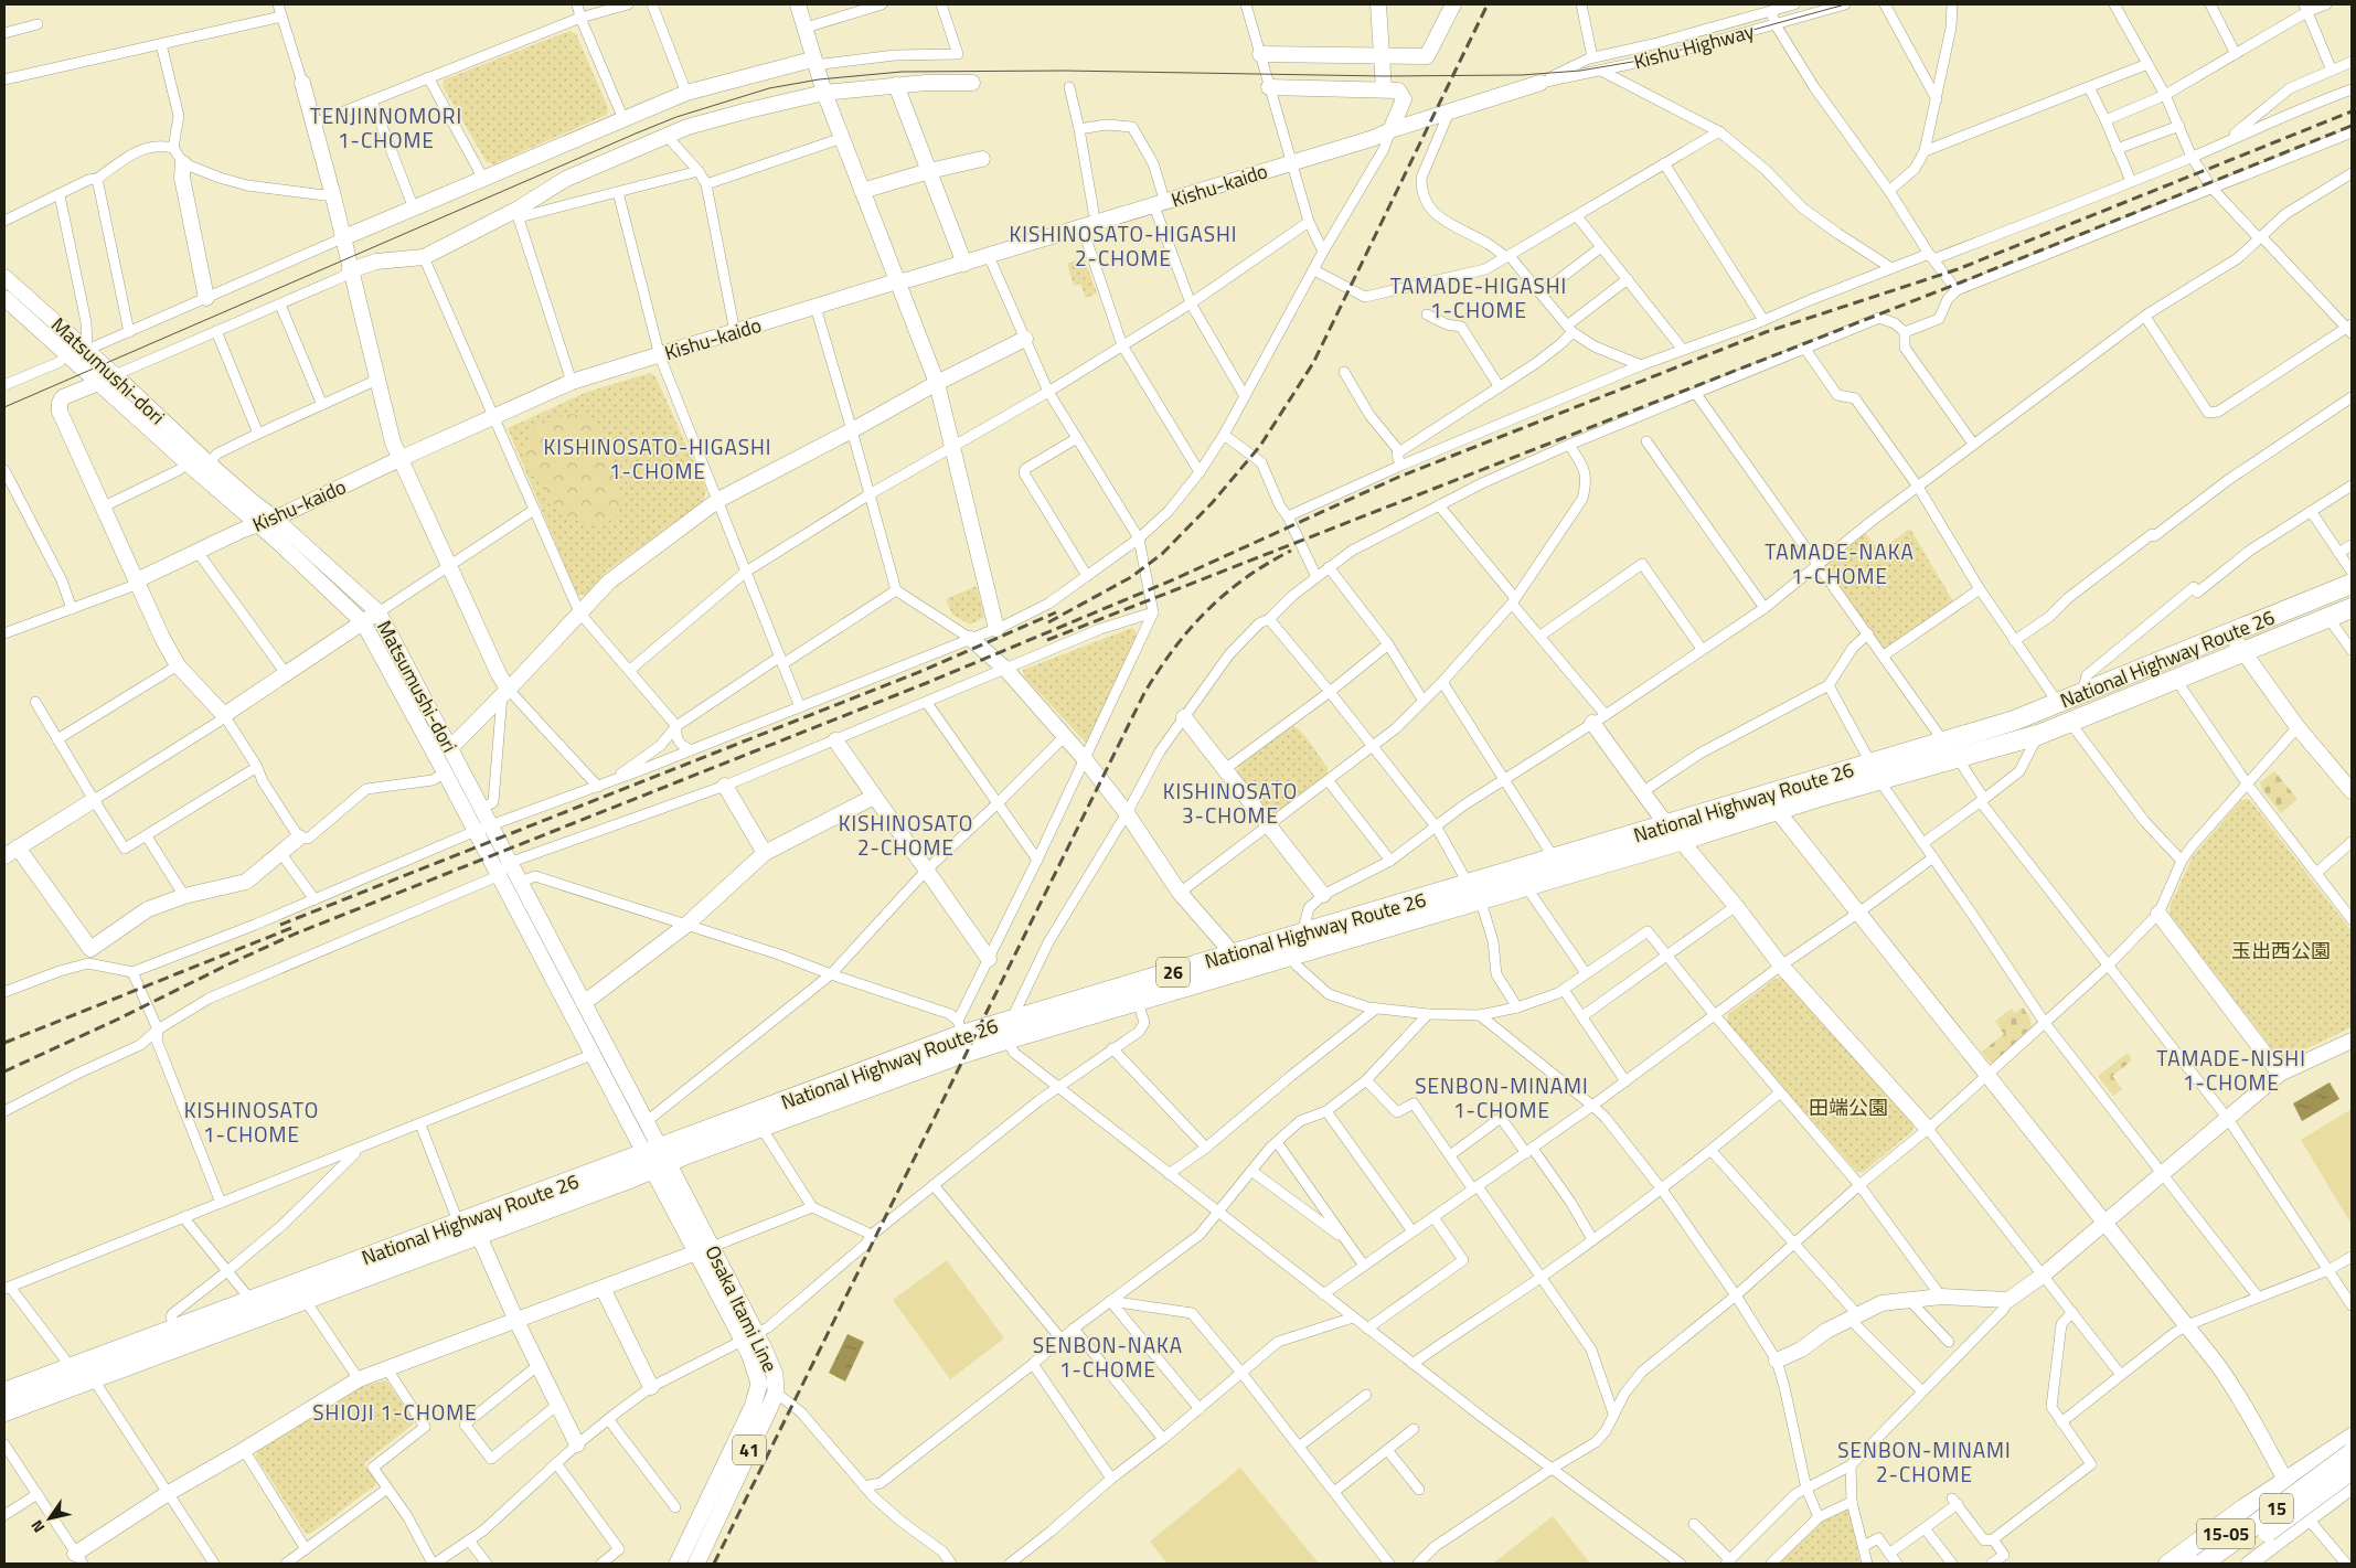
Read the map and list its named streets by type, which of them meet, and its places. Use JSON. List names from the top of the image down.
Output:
{
  "streets": {
    "highway": [
      "National Highway Route 26",
      "26",
      "15",
      "15-05"
    ],
    "main road": ["Osaka Itami Line", "41"],
    "street": ["Kishu Highway", "Kishu-kaido", "Matsumushi-dori"]
  },
  "crossings": [
    ["Kishu Highway", "Kishu-kaido"],
    ["Kishu-kaido", "Matsumushi-dori"],
    ["Matsumushi-dori", "National Highway Route 26"],
    ["Matsumushi-dori", "Osaka Itami Line"],
    ["National Highway Route 26", "Osaka Itami Line"]
  ],
  "districts": [
    "TENJINNOMORI 1-CHOME",
    "KISHINOSATO-HIGASHI 2-CHOME",
    "TAMADE-HIGASHI 1-CHOME",
    "KISHINOSATO-HIGASHI 1-CHOME",
    "TAMADE-NAKA 1-CHOME",
    "KISHINOSATO 3-CHOME",
    "KISHINOSATO 2-CHOME",
    "TAMADE-NISHI 1-CHOME",
    "SENBON-MINAMI 1-CHOME",
    "KISHINOSATO 1-CHOME",
    "SENBON-NAKA 1-CHOME",
    "SHIOJI 1-CHOME",
    "SENBON-MINAMI 2-CHOME"
  ],
  "parks": ["玉出西公園", "田端公園"],
  "north": "bottom left"
}
